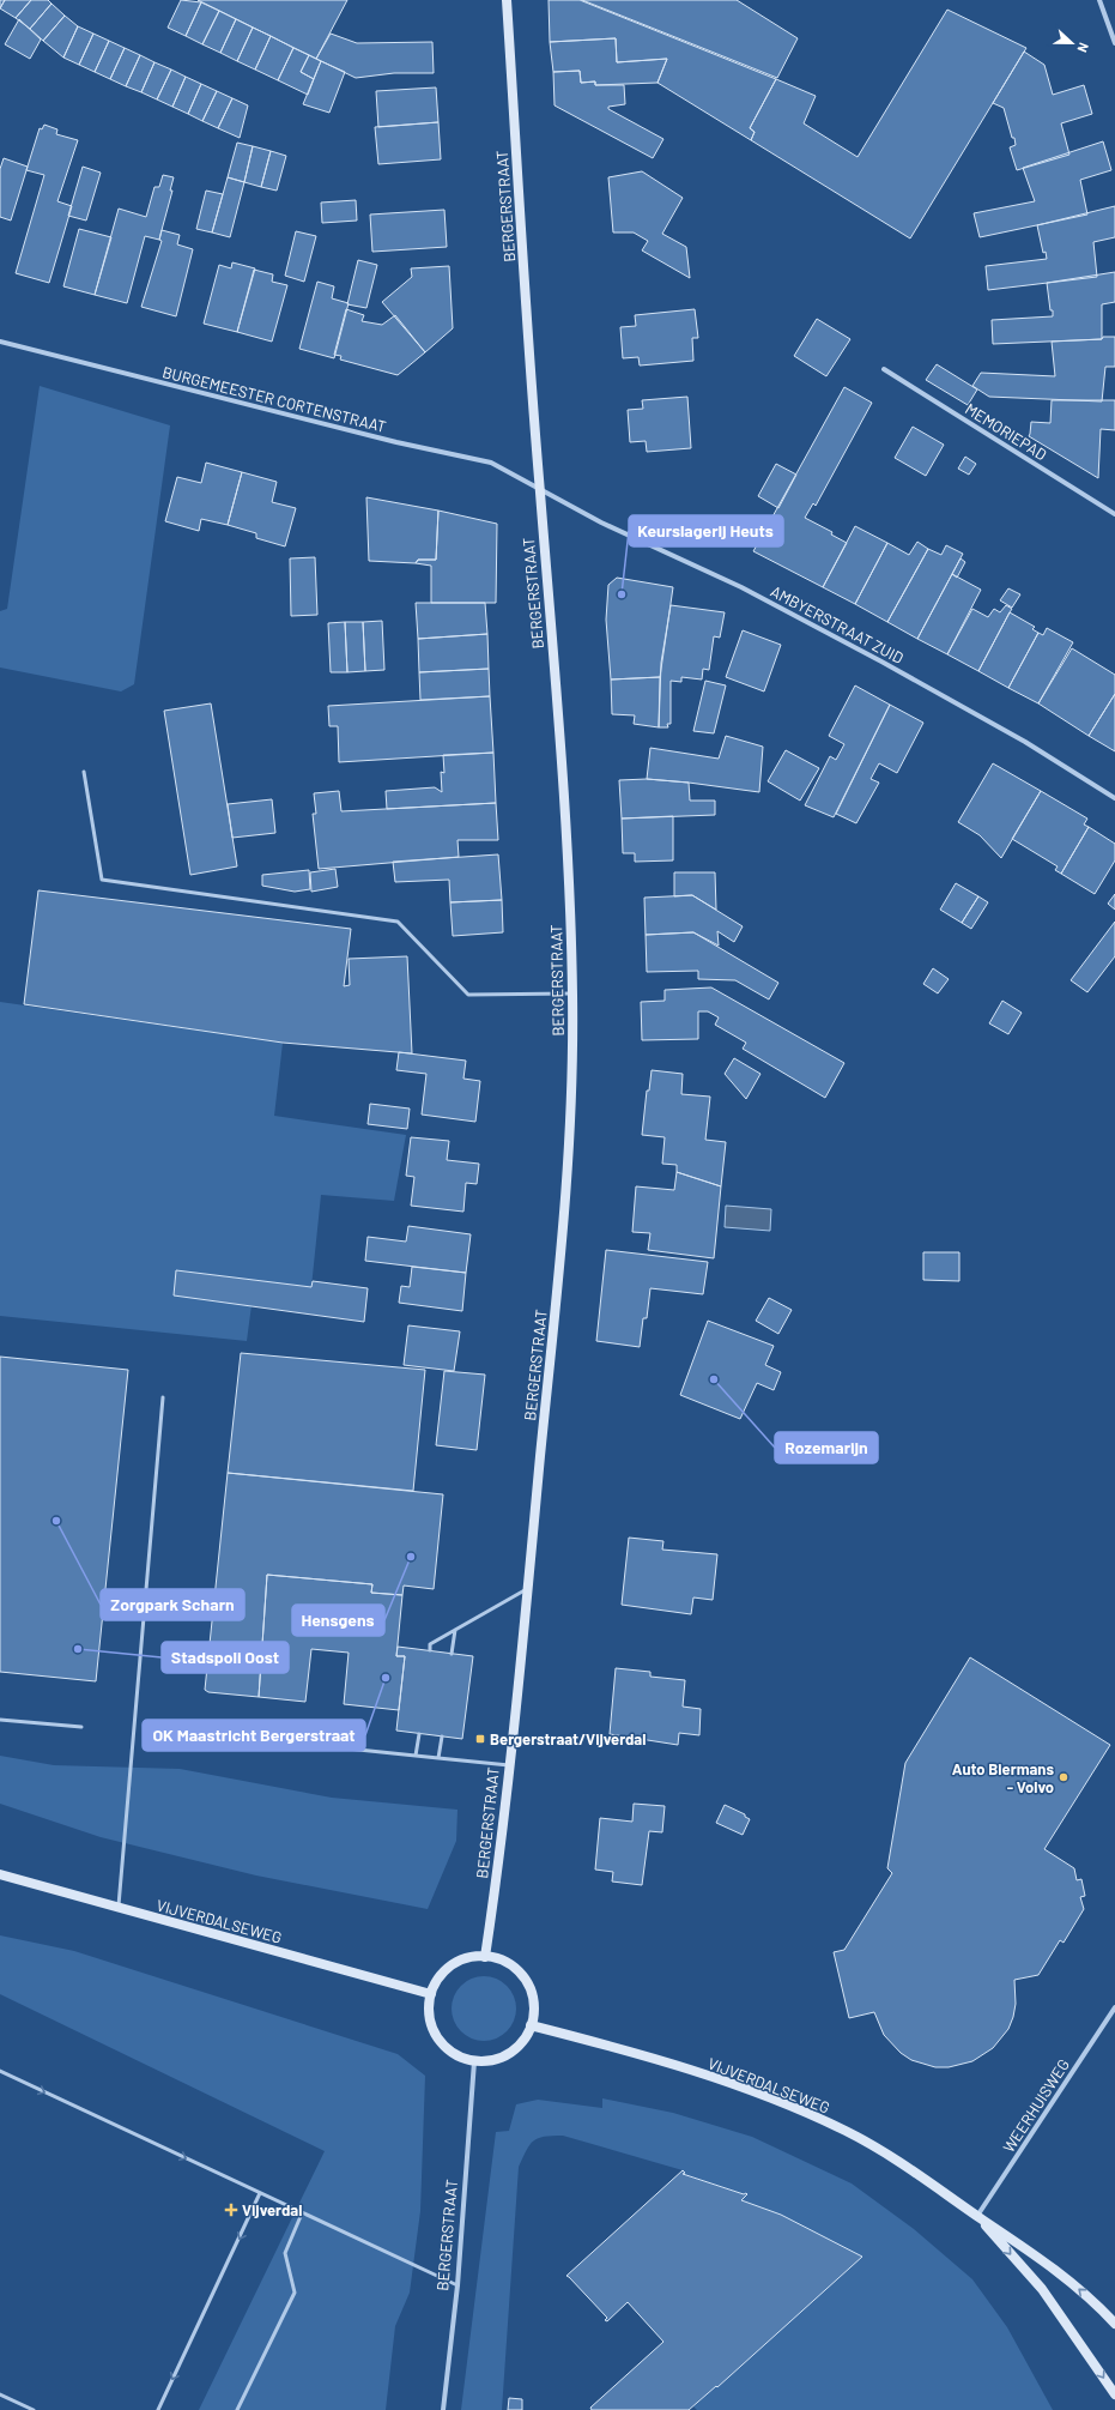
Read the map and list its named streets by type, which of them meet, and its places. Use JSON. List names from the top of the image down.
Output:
{
  "streets": {
    "street": [
      "BERGERSTRAAT",
      "BURGEMEESTER CORTENSTRAAT",
      "MEMORIEPAD",
      "AMBYERSTRAAT ZUID",
      "VIJVERDALSEWEG",
      "WEERHUISWEG"
    ]
  },
  "crossings": [
    ["BERGERSTRAAT", "BURGEMEESTER CORTENSTRAAT"],
    ["BERGERSTRAAT", "AMBYERSTRAAT ZUID"],
    ["BERGERSTRAAT", "VIJVERDALSEWEG"],
    ["BURGEMEESTER CORTENSTRAAT", "AMBYERSTRAAT ZUID"],
    ["VIJVERDALSEWEG", "WEERHUISWEG"]
  ],
  "places": {
    "other": [
      "Keurslagerij Heuts",
      "Rozemarijn",
      "Zorgpark Scharn",
      "Hensgens",
      "Stadspoli Oost",
      "OK Maastricht Bergerstraat",
      "Auto Biermans - Volvo"
    ],
    "transit": ["Bergerstraat/Vijverdal"],
    "health": ["Vijverdal"]
  },
  "north": "right"
}
